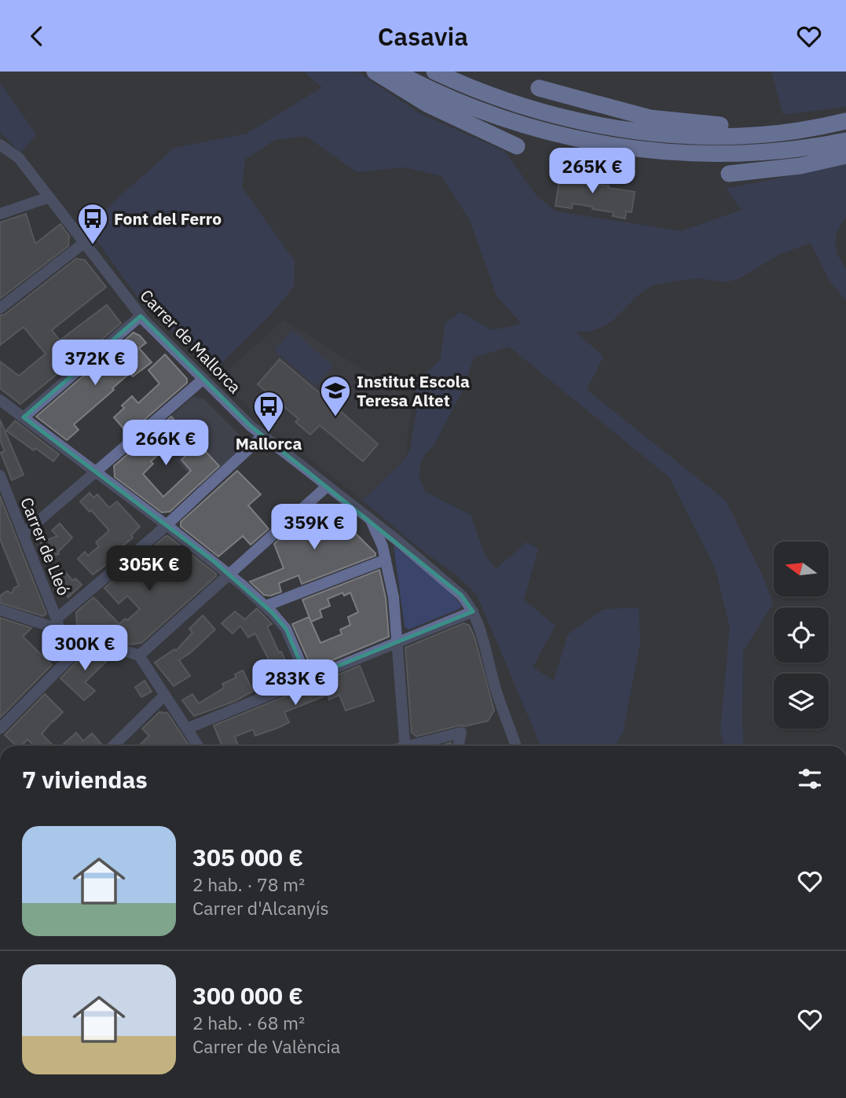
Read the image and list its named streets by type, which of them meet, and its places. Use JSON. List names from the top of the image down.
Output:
{
  "streets": {
    "street": ["Carrer de Mallorca", "Carrer de Lleó"]
  },
  "places": {
    "bus stop": ["Font del Ferro", "Mallorca"],
    "school or university": ["Institut Escola Teresa Altet"]
  },
  "north": "left",
  "page": {
    "header": "Casavia",
    "price": [
      "265K €",
      "372K €",
      "266K €",
      "359K €",
      "305K €",
      "300K €",
      "283K €"
    ],
    "heading": "7 viviendas",
    "list": [
      {
        "name": "305 000 €",
        "note": "2 hab. · 78 m² · Carrer d'Alcanyís"
      },
      {
        "name": "300 000 €",
        "note": "2 hab. · 68 m² · Carrer de València"
      }
    ]
  }
}
